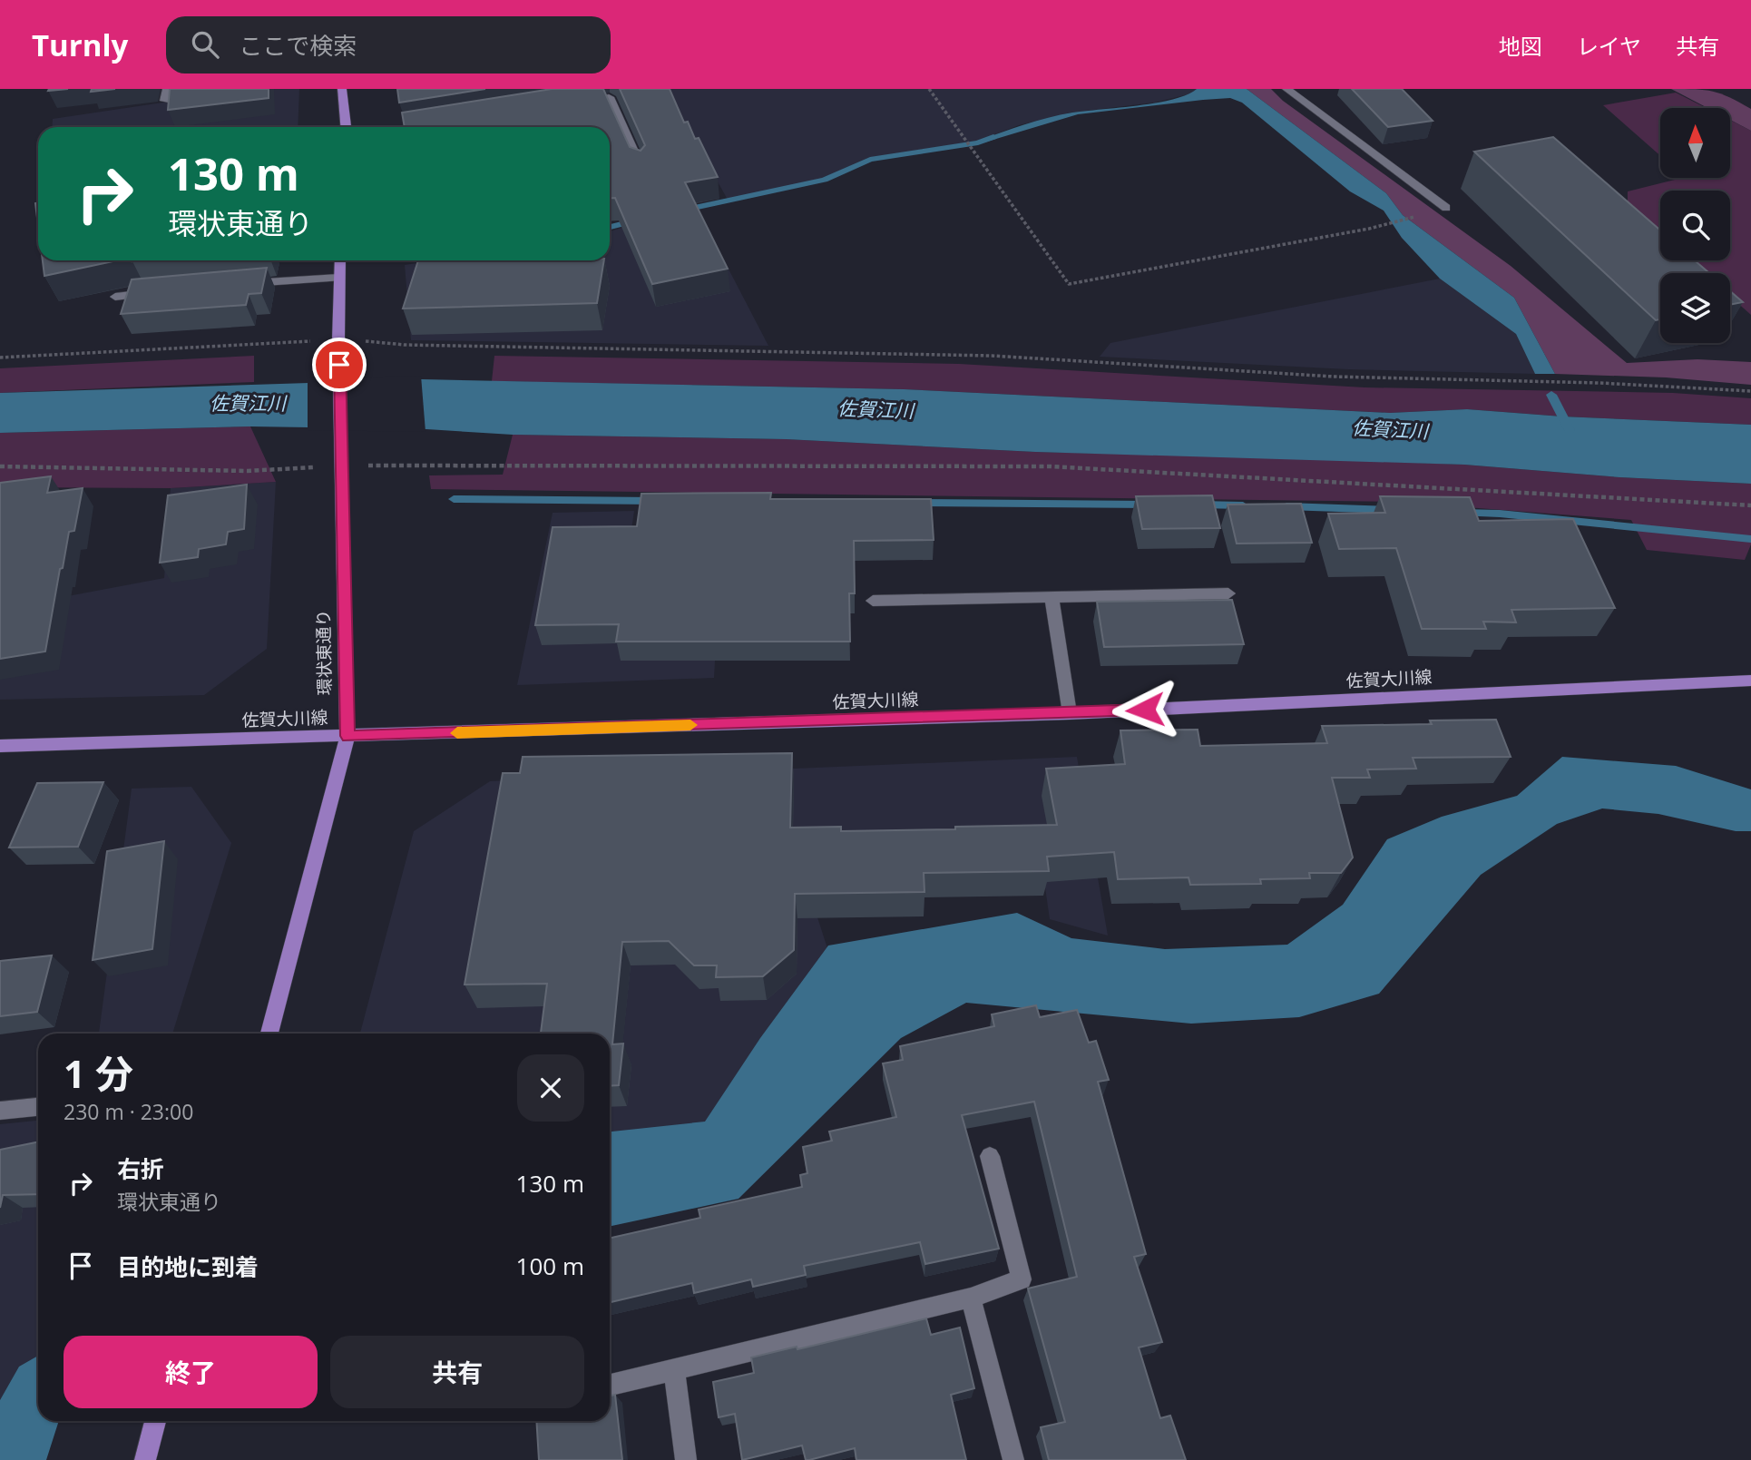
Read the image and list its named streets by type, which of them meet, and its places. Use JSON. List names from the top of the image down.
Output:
{
  "streets": {
    "main road": ["環状東通り", "佐賀大川線"]
  },
  "crossings": [
    ["環状東通り", "佐賀大川線"]
  ],
  "water": ["佐賀江川"],
  "north": "top",
  "page": {
    "header": "Turnly",
    "search": "ここで検索",
    "nav": ["地図", "レイヤ", "共有"],
    "turn": ["130 m", "環状東通り"],
    "heading": ["1 分", "230 m · 23:00"],
    "list": [
      {
        "name": "右折",
        "note": "環状東通り",
        "value": "130 m"
      },
      {
        "name": "目的地に到着",
        "value": "100 m"
      }
    ],
    "buttons": ["終了", "共有"]
  }
}
